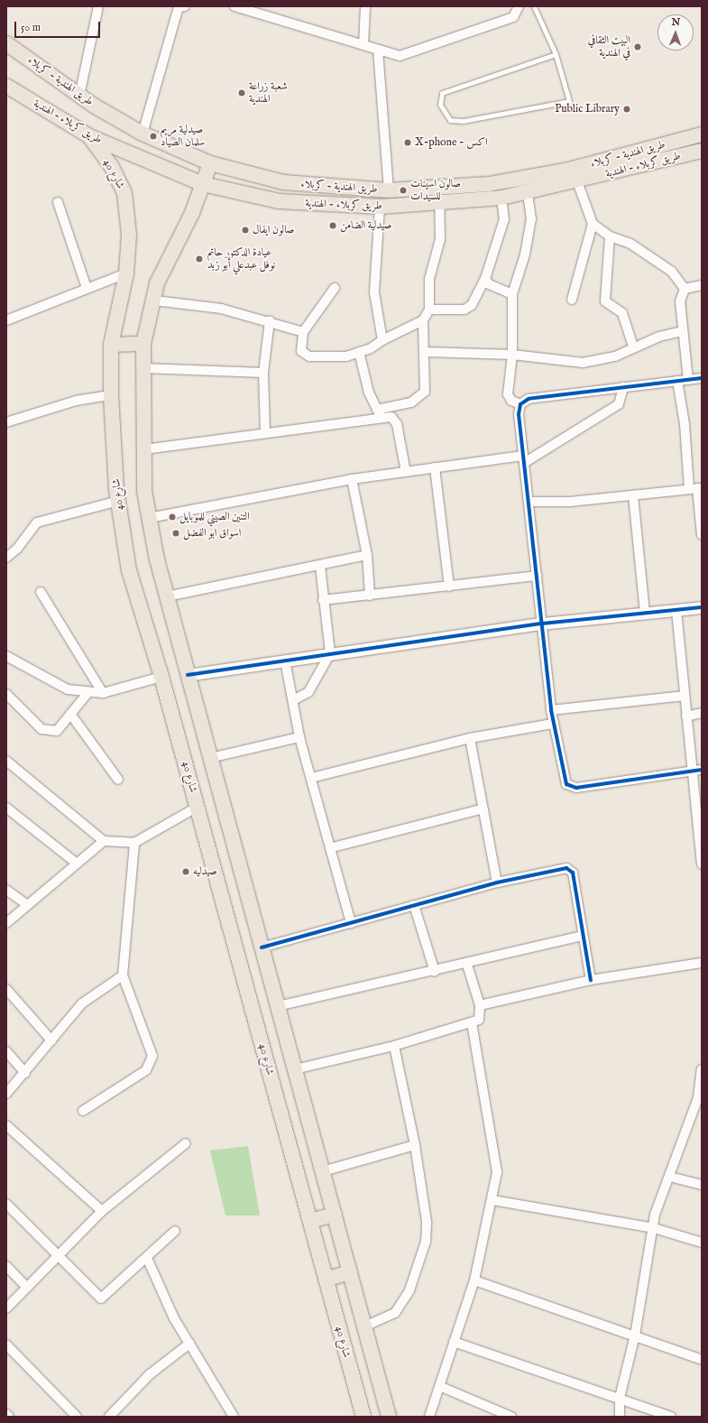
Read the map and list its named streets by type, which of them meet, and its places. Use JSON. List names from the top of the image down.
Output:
{
  "streets": {
    "main road": ["طريق الهندية - كربلاء", "طريق كربلاء - الهندية", "شارع 40"]
  },
  "crossings": [
    ["طريق كربلاء - الهندية", "شارع 40"]
  ],
  "places": [
    "البيت الثقافي في الهندية",
    "شعبة زراعة الهندية",
    "Public Library",
    "صيدلية مريم سلمان الصياد",
    "X-phone - اكس",
    "صالون اسينات للسيدات",
    "صيدلية الضامن",
    "صالون ايفال",
    "عيادة الدكتور حاتم نوفل عبدعلي أبو زبد",
    "التنين الصيني للموبايل",
    "اسواق ابو الفضل",
    "صيدليه"
  ],
  "scale_bar": "50 m",
  "north": "top"
}
